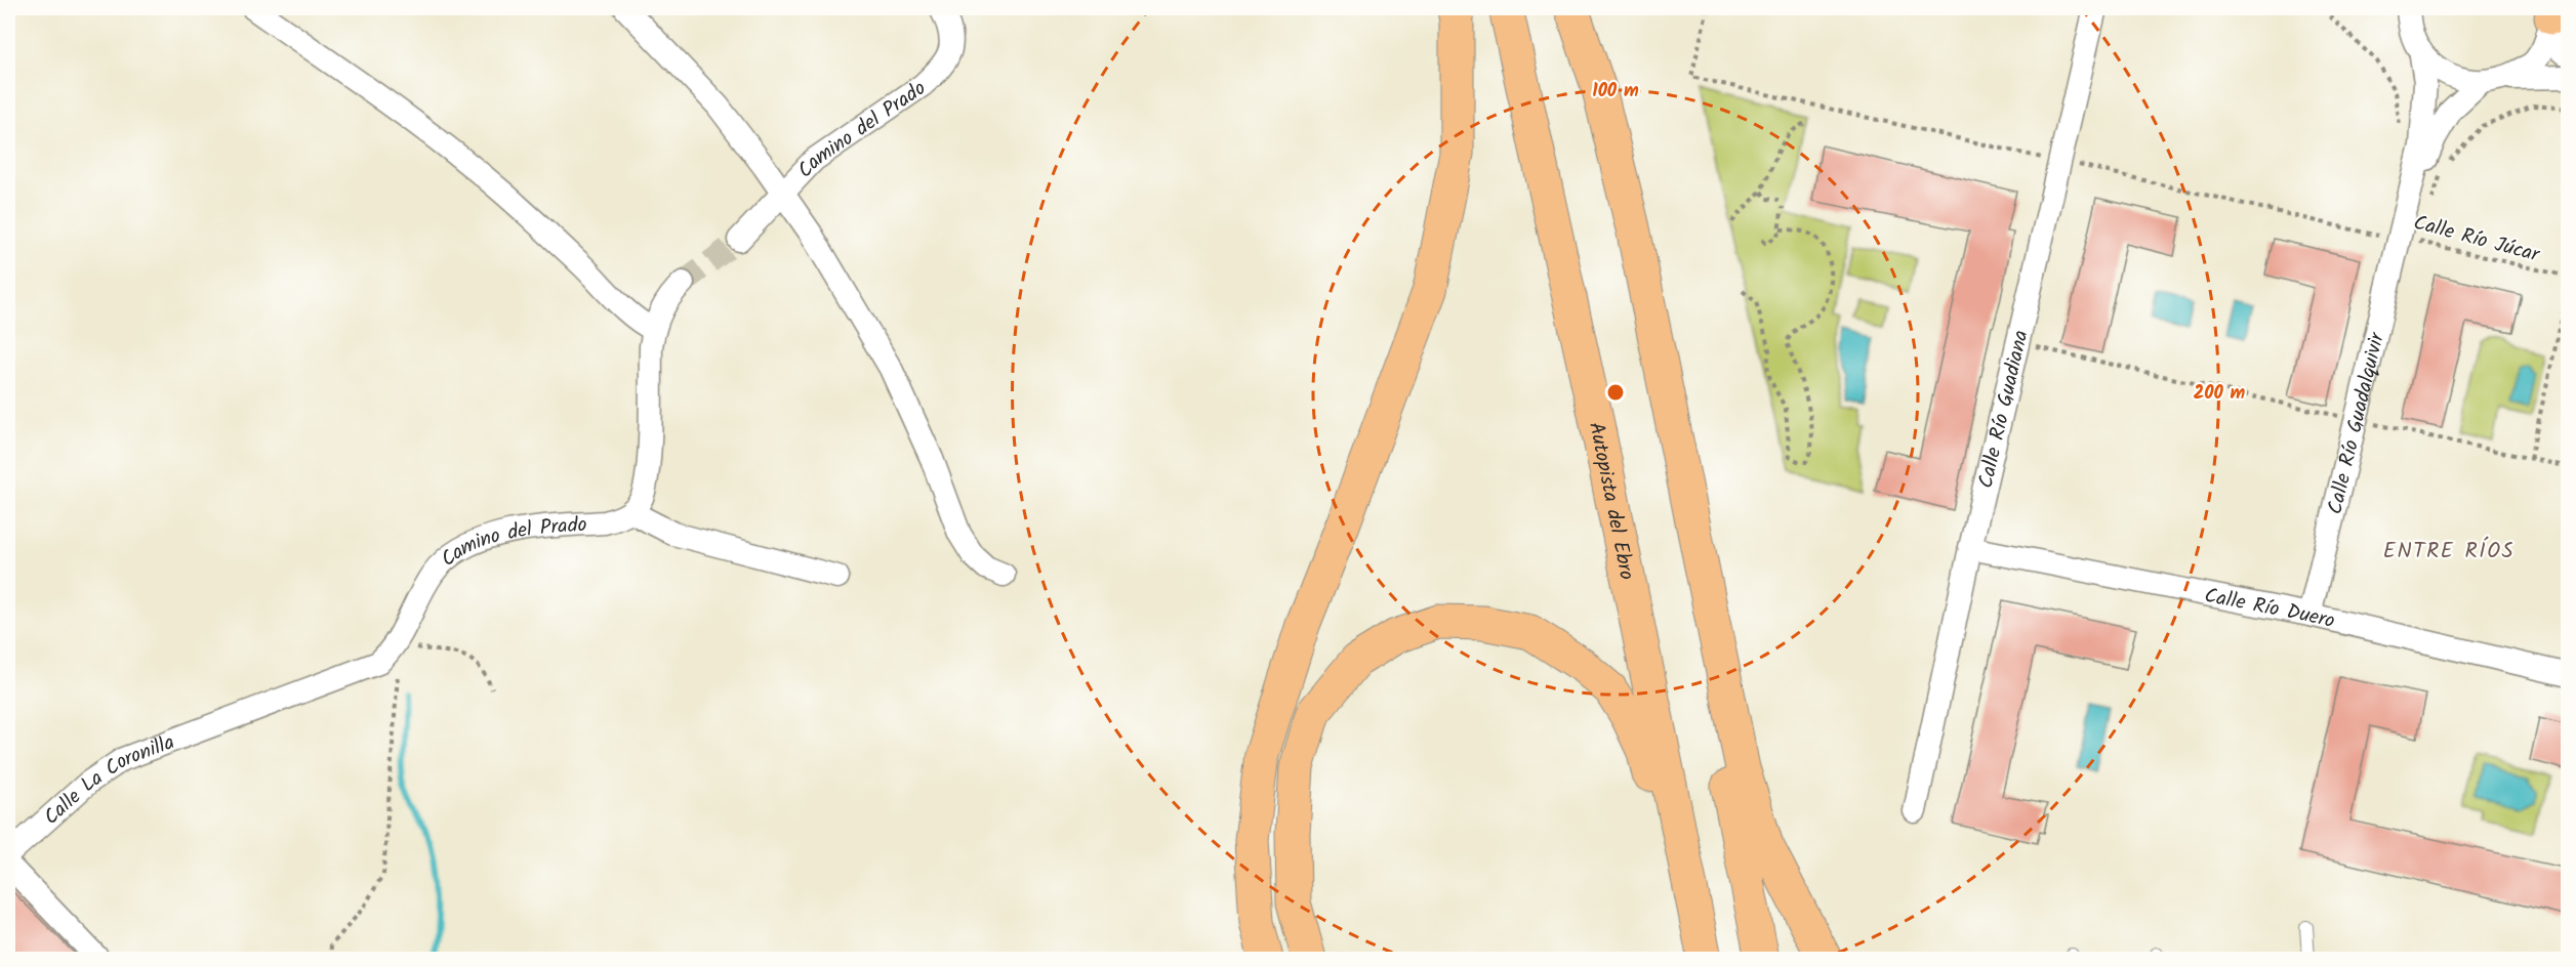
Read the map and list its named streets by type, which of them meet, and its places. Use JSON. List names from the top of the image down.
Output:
{
  "streets": {
    "highway": ["Autopista del Ebro"],
    "street": [
      "Camino del Prado",
      "Calle Río Guadiana",
      "Calle Río Guadalquivir",
      "Calle Río Duero",
      "Calle La Coronilla"
    ],
    "path": ["Calle Río Júcar"]
  },
  "crossings": [
    ["Camino del Prado", "Calle La Coronilla"],
    ["Calle Río Júcar", "Calle Río Guadiana"],
    ["Calle Río Júcar", "Calle Río Guadalquivir"],
    ["Calle Río Guadiana", "Calle Río Duero"],
    ["Calle Río Guadalquivir", "Calle Río Duero"]
  ],
  "districts": ["ENTRE RÍOS"],
  "rings": ["100 m", "200 m"]
}
